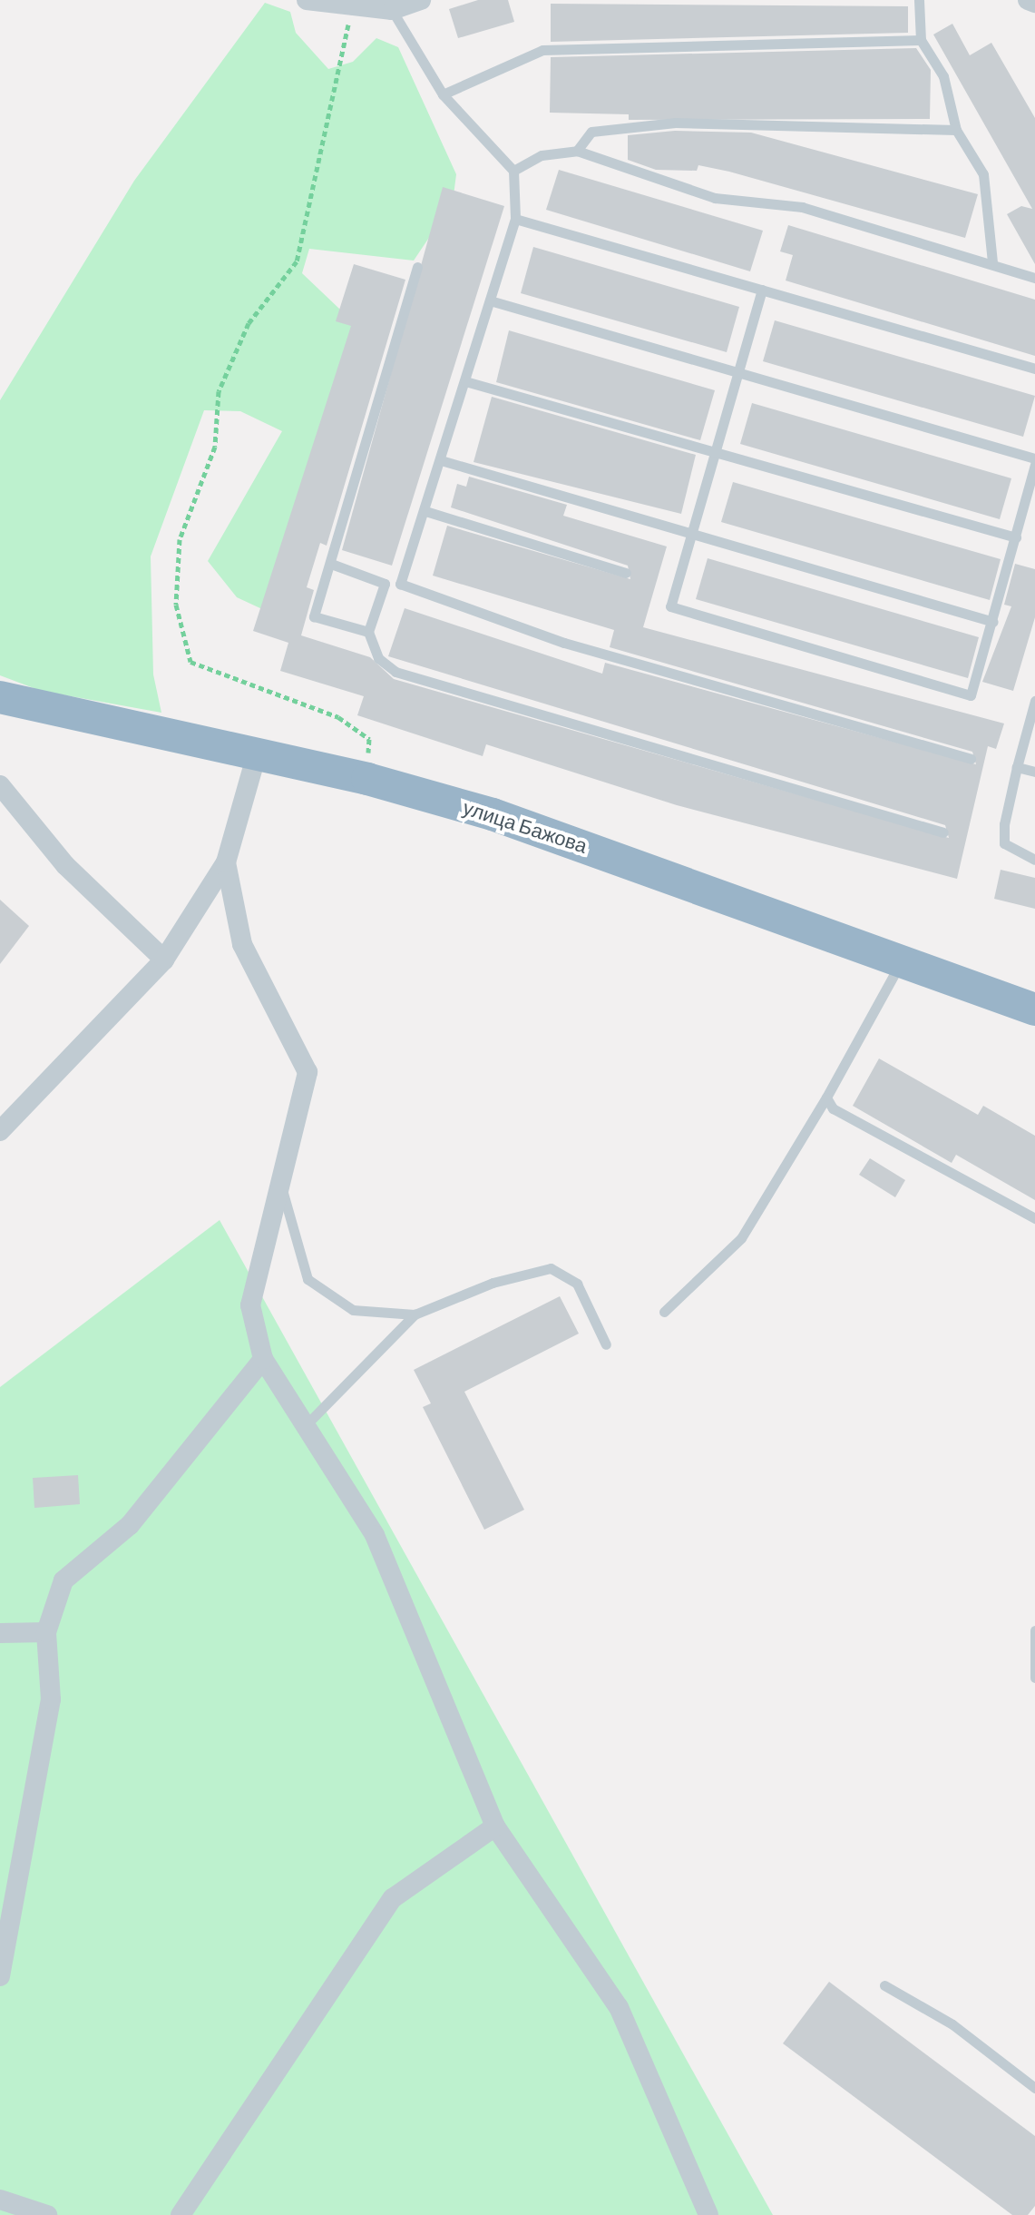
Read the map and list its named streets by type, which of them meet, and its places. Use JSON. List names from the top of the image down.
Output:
{
  "streets": {
    "highway": ["улица Бажова"]
  }
}
